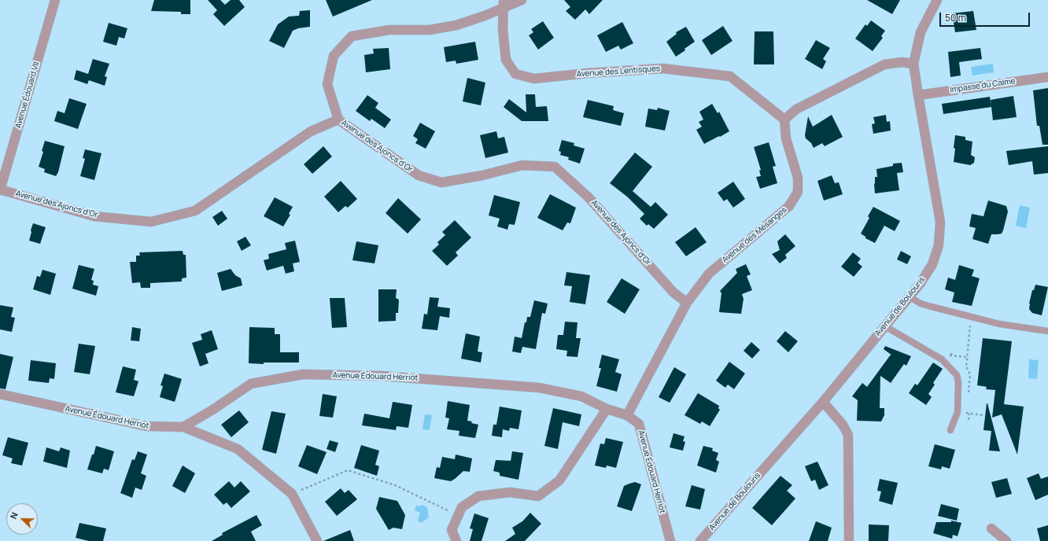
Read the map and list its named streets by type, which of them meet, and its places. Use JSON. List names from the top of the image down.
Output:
{
  "streets": {
    "street": [
      "Avenue des Lentisques",
      "Impasse du Calme",
      "Avenue Édouard VII",
      "Avenue des Ajoncs d'Or",
      "Avenue des Mésanges",
      "Avenue de Boulouris",
      "Avenue Édouard Herriot"
    ]
  },
  "crossings": [
    ["Avenue des Lentisques", "Avenue des Mésanges"],
    ["Impasse du Calme", "Avenue de Boulouris"],
    ["Avenue Édouard VII", "Avenue des Ajoncs d'Or"],
    ["Avenue des Ajoncs d'Or", "Avenue des Mésanges"],
    ["Avenue des Mésanges", "Avenue Édouard Herriot"]
  ],
  "scale_bar": "50 m",
  "north": "top left"
}
